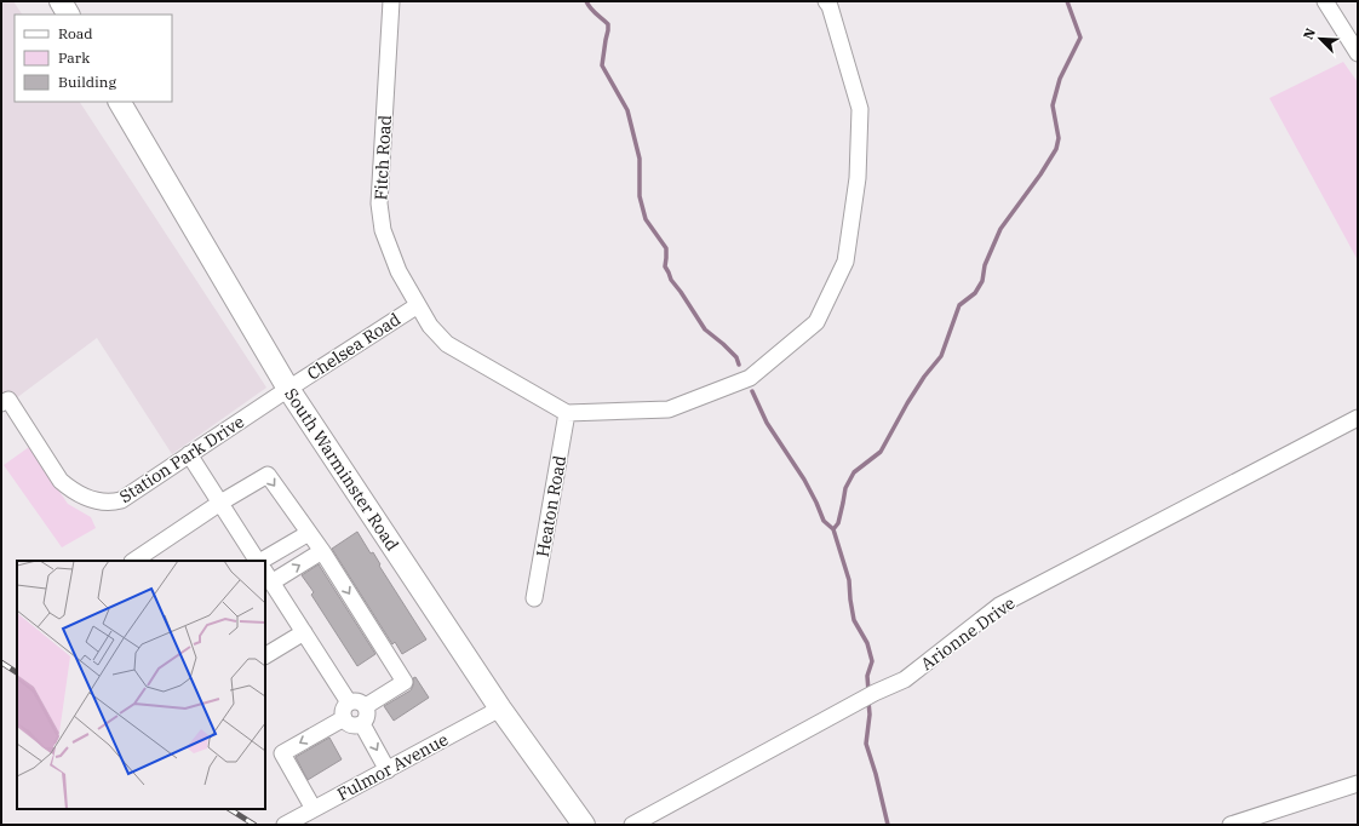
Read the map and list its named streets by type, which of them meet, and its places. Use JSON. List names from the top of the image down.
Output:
{
  "streets": {
    "street": [
      "Fitch Road",
      "Chelsea Road",
      "Station Park Drive",
      "South Warminster Road",
      "Heaton Road",
      "Arionne Drive",
      "Fulmor Avenue"
    ]
  },
  "crossings": [
    ["Fitch Road", "Chelsea Road"],
    ["Fitch Road", "Heaton Road"],
    ["Chelsea Road", "Station Park Drive"],
    ["Chelsea Road", "South Warminster Road"],
    ["Station Park Drive", "South Warminster Road"],
    ["South Warminster Road", "Fulmor Avenue"]
  ],
  "legend": ["Road", "Park", "Building"],
  "north": "top left"
}
